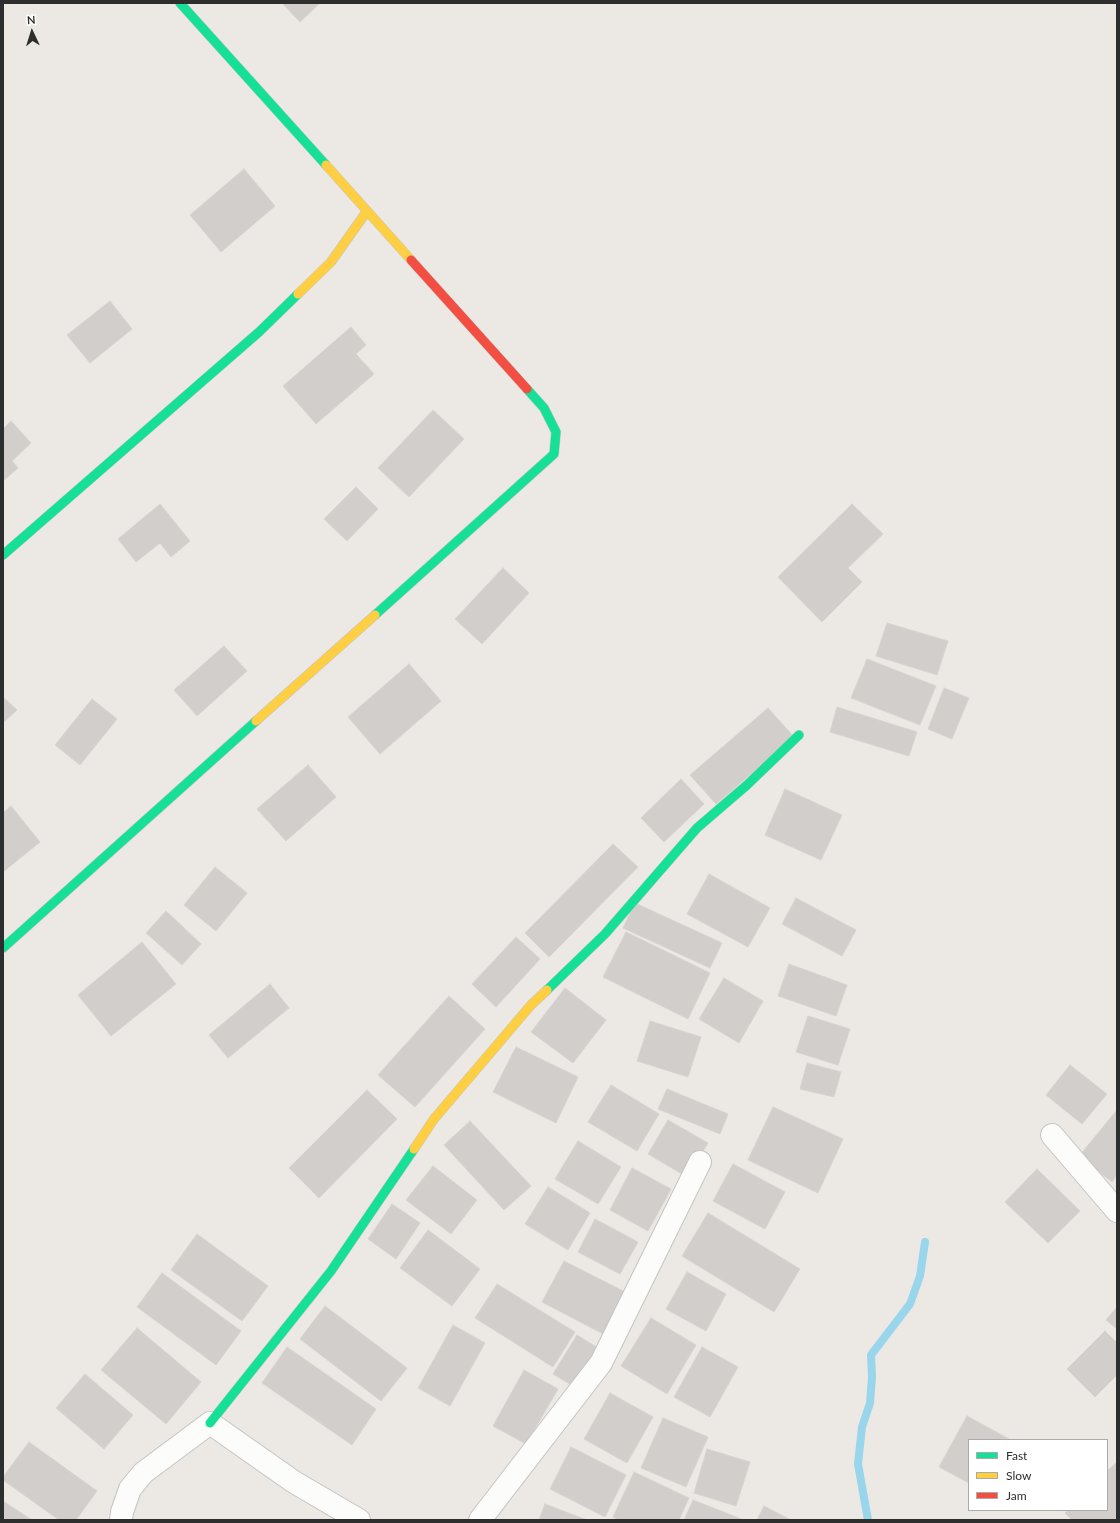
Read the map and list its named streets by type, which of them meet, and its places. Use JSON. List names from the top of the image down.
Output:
{
  "legend": ["Fast", "Slow", "Jam"],
  "north": "top"
}
